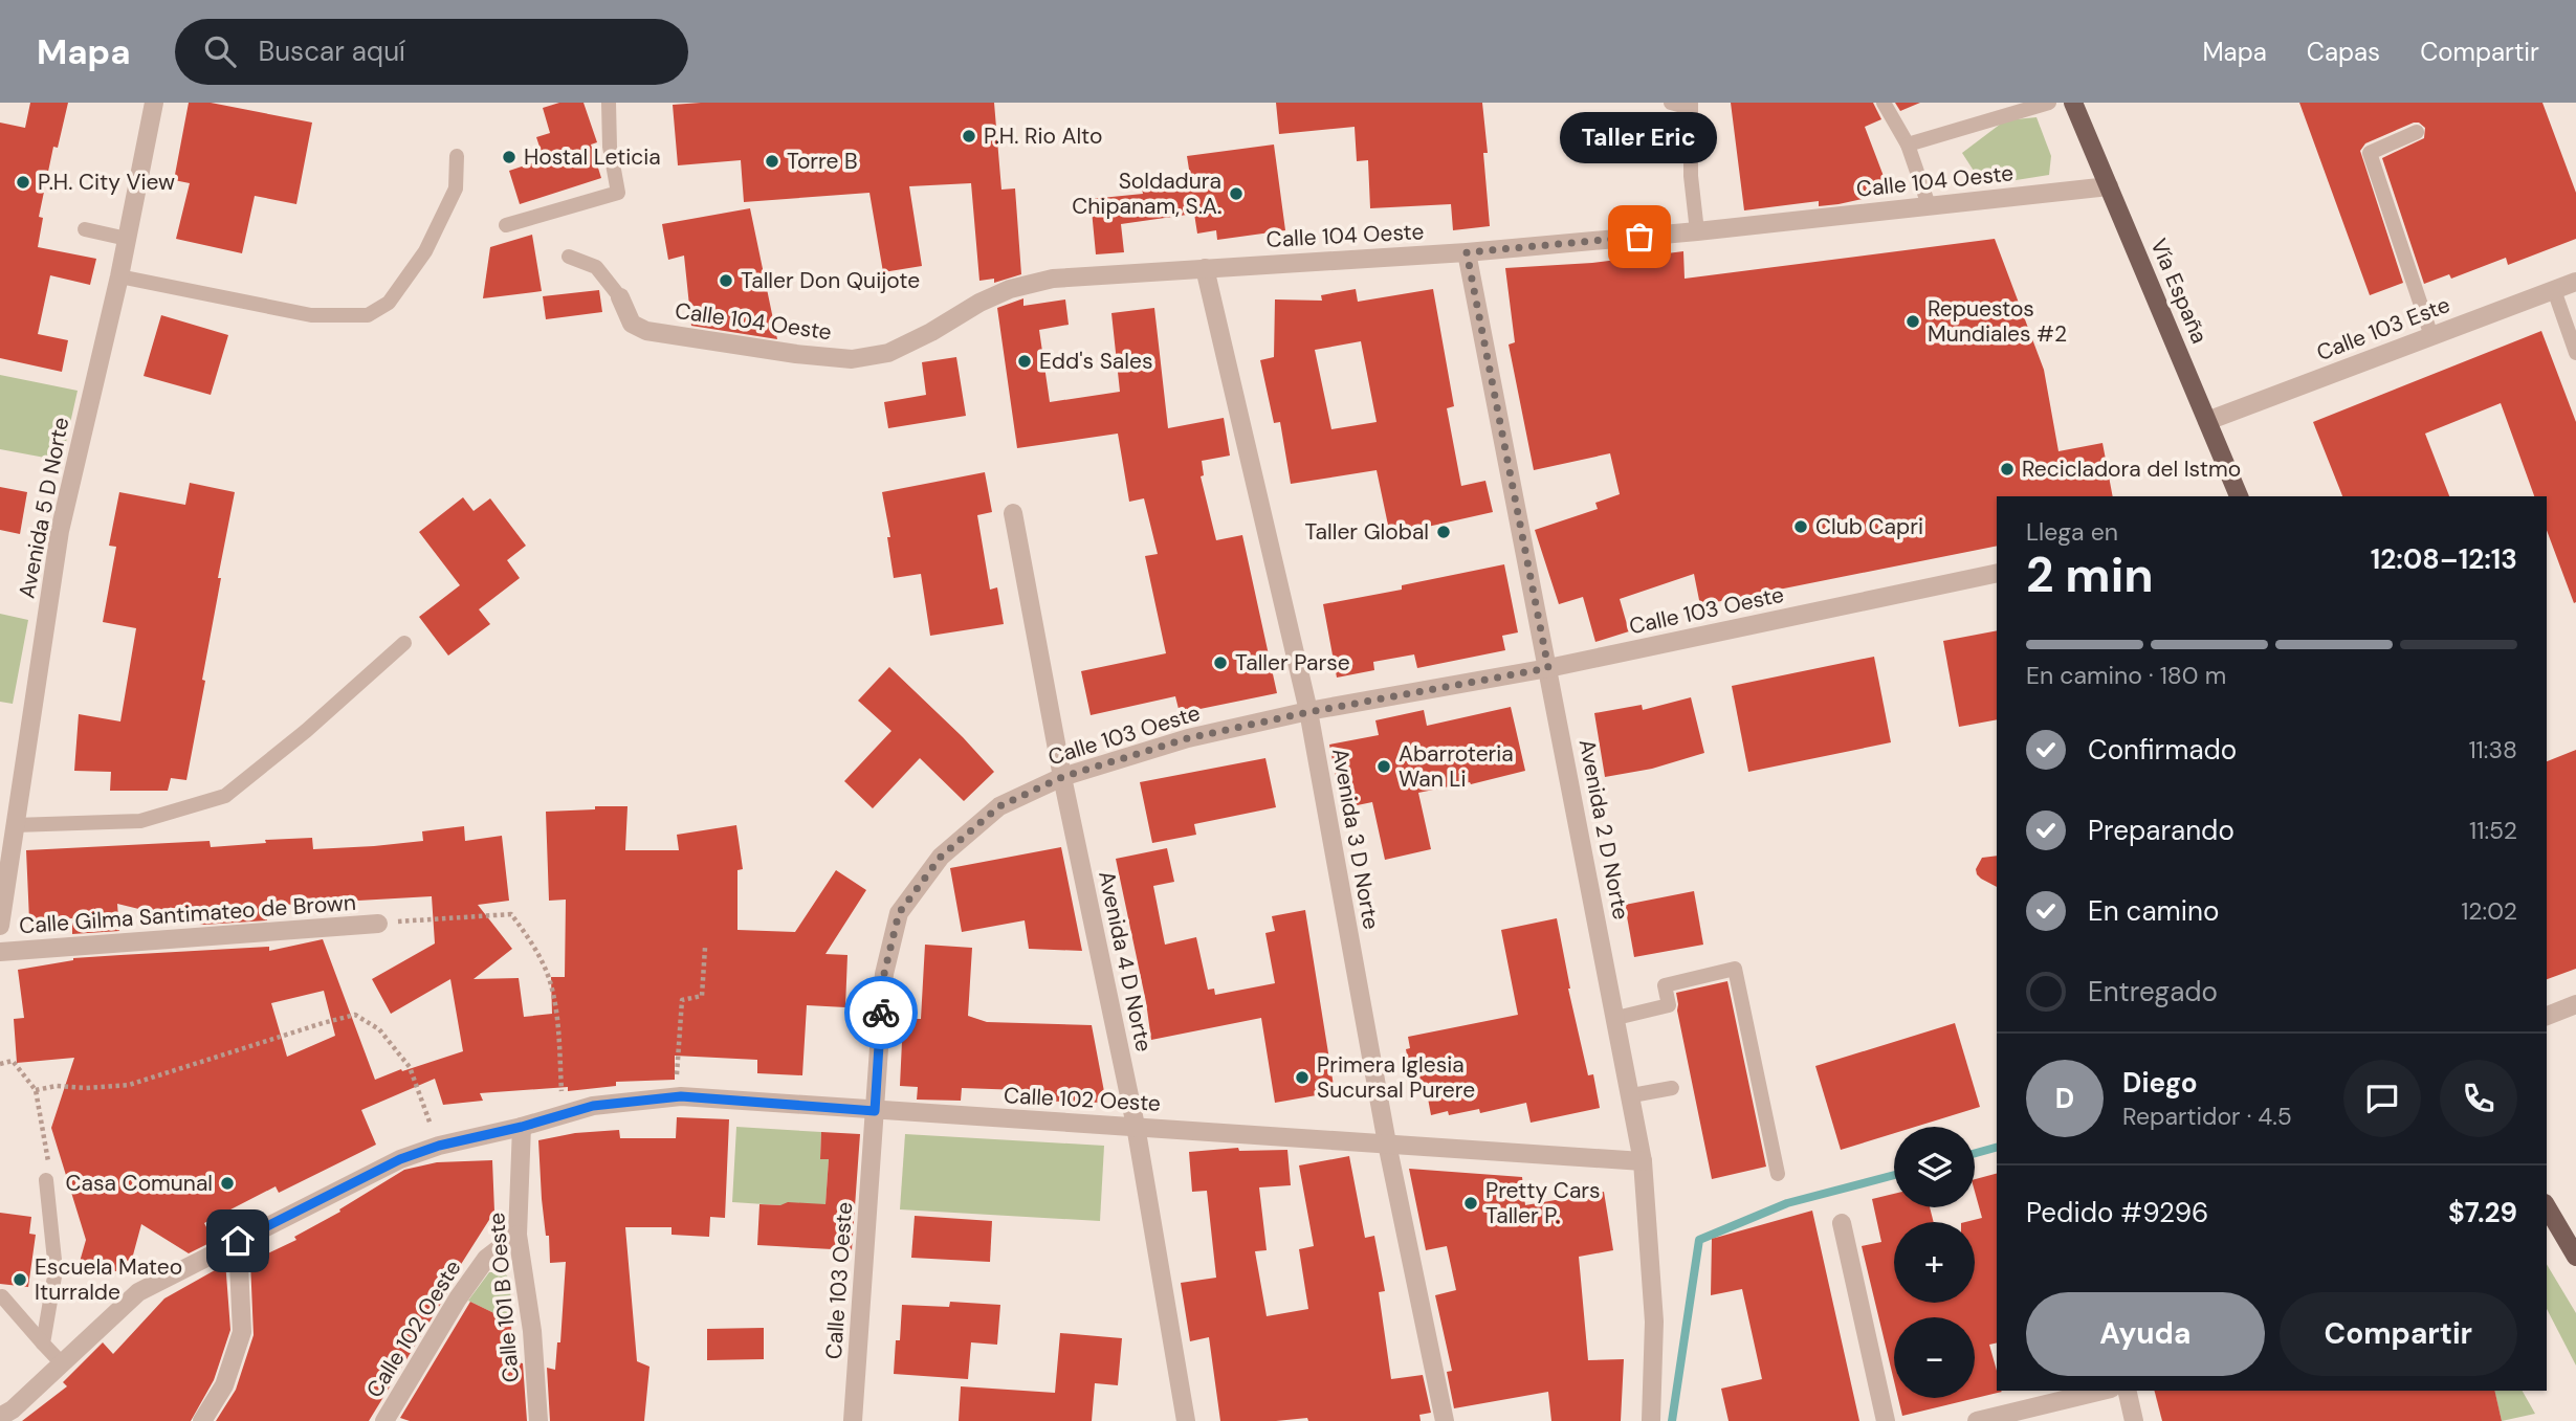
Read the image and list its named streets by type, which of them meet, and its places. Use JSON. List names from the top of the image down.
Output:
{
  "streets": {
    "main road": ["Vía España"],
    "street": [
      "Calle 104 Oeste",
      "Calle 103 Este",
      "Avenida 5 D Norte",
      "Calle 103 Oeste",
      "Avenida 2 D Norte",
      "Avenida 3 D Norte",
      "Calle Gilma Santimateo de Brown",
      "Avenida 4 D Norte",
      "Calle 102 Oeste",
      "Calle 101 B Oeste"
    ]
  },
  "crossings": [
    ["Calle 104 Oeste", "Vía España"],
    ["Calle 104 Oeste", "Avenida 2 D Norte"],
    ["Calle 104 Oeste", "Avenida 3 D Norte"],
    ["Vía España", "Calle 103 Este"],
    ["Calle 103 Oeste", "Avenida 2 D Norte"],
    ["Calle 103 Oeste", "Avenida 3 D Norte"],
    ["Calle 103 Oeste", "Avenida 4 D Norte"],
    ["Calle 103 Oeste", "Calle 102 Oeste"],
    ["Avenida 2 D Norte", "Calle 102 Oeste"],
    ["Avenida 3 D Norte", "Calle 102 Oeste"],
    ["Avenida 4 D Norte", "Calle 102 Oeste"],
    ["Calle 102 Oeste", "Calle 101 B Oeste"]
  ],
  "places": [
    "P.H. Rio Alto",
    "Hostal Leticia",
    "Torre B",
    "P.H. City View",
    "Soldadura Chipanam, S.A.",
    "Taller Eric",
    "Taller Don Quijote",
    "Repuestos Mundiales #2",
    "Edd's Sales",
    "Recicladora del Istmo",
    "Club Capri",
    "Taller Global",
    "Taller Parse",
    "Abarroteria Wan Li",
    "Primera Iglesia Sucursal Purere",
    "Casa Comunal",
    "Pretty Cars Taller P.",
    "Escuela Mateo Iturralde"
  ],
  "page": {
    "header": "Mapa",
    "search": "Buscar aquí",
    "nav": ["Mapa", "Capas", "Compartir"],
    "bubble": "Taller Eric",
    "heading": ["2 min", "Llega en", "12:08–12:13"],
    "panel": [
      "Diego",
      "Repartidor · 4.5",
      "Pedido #9296",
      "$7.29"
    ],
    "bar": "En camino · 180 m",
    "list": [
      ["Confirmado", "11:38"],
      ["Preparando", "11:52"],
      ["En camino", "12:02"],
      "Entregado"
    ],
    "round": "D",
    "map_buttons": ["+", "−"],
    "buttons": ["Ayuda", "Compartir"]
  }
}
